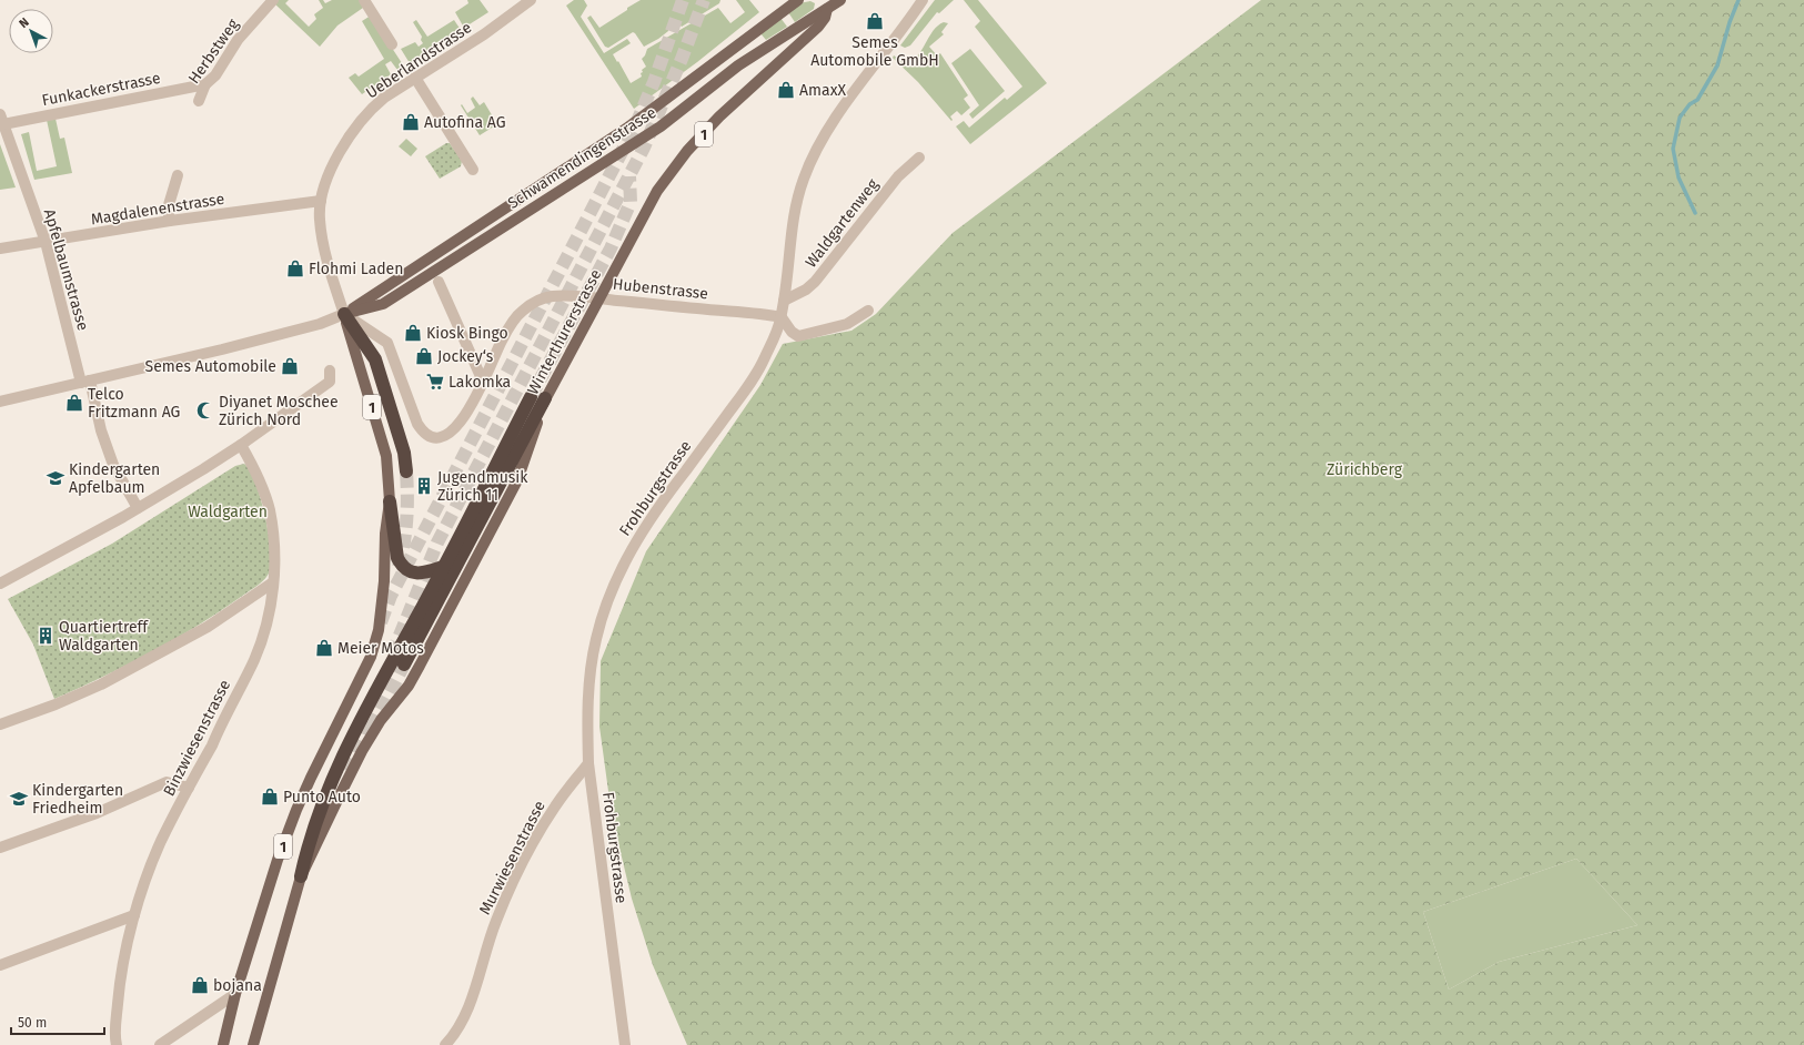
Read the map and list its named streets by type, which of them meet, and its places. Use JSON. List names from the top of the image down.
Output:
{
  "streets": {
    "main road": [
      "Ueberlandstrasse",
      "1",
      "Schwamendingenstrasse",
      "Winterthurerstrasse"
    ],
    "street": [
      "Herbstweg",
      "Funkackerstrasse",
      "Magdalenenstrasse",
      "Waldgartenweg",
      "Apfelbaumstrasse",
      "Hubenstrasse",
      "Frohburgstrasse",
      "Binzwiesenstrasse",
      "Murwiesenstrasse"
    ]
  },
  "crossings": [
    ["Herbstweg", "Funkackerstrasse"],
    ["Ueberlandstrasse", "1"],
    ["Ueberlandstrasse", "Schwamendingenstrasse"],
    ["Ueberlandstrasse", "Magdalenenstrasse"],
    ["Ueberlandstrasse", "Hubenstrasse"],
    ["Funkackerstrasse", "Apfelbaumstrasse"],
    ["Schwamendingenstrasse", "Apfelbaumstrasse"],
    ["Schwamendingenstrasse", "Hubenstrasse"],
    ["Schwamendingenstrasse", "Winterthurerstrasse"],
    ["Magdalenenstrasse", "Apfelbaumstrasse"],
    ["Waldgartenweg", "Frohburgstrasse"],
    ["Hubenstrasse", "Winterthurerstrasse"],
    ["Hubenstrasse", "Frohburgstrasse"],
    ["Frohburgstrasse", "Murwiesenstrasse"]
  ],
  "parks": ["Zürichberg", "Waldgarten"],
  "places": {
    "shop": [
      "Semes Automobile GmbH",
      "AmaxX",
      "Autofina AG",
      "Flohmi Laden",
      "Kiosk Bingo",
      "Jockey‘s",
      "Semes Automobile",
      "Telco Fritzmann AG",
      "Meier Motos",
      "Punto Auto",
      "bojana"
    ],
    "supermarket": ["Lakomka"],
    "mosque": ["Diyanet Moschee Zürich Nord"],
    "school or university": ["Kindergarten Apfelbaum", "Kindergarten Friedheim"],
    "building": ["Jugendmusik Zürich 11", "Quartiertreff Waldgarten"]
  },
  "scale_bar": "50 m",
  "north": "top left"
}
